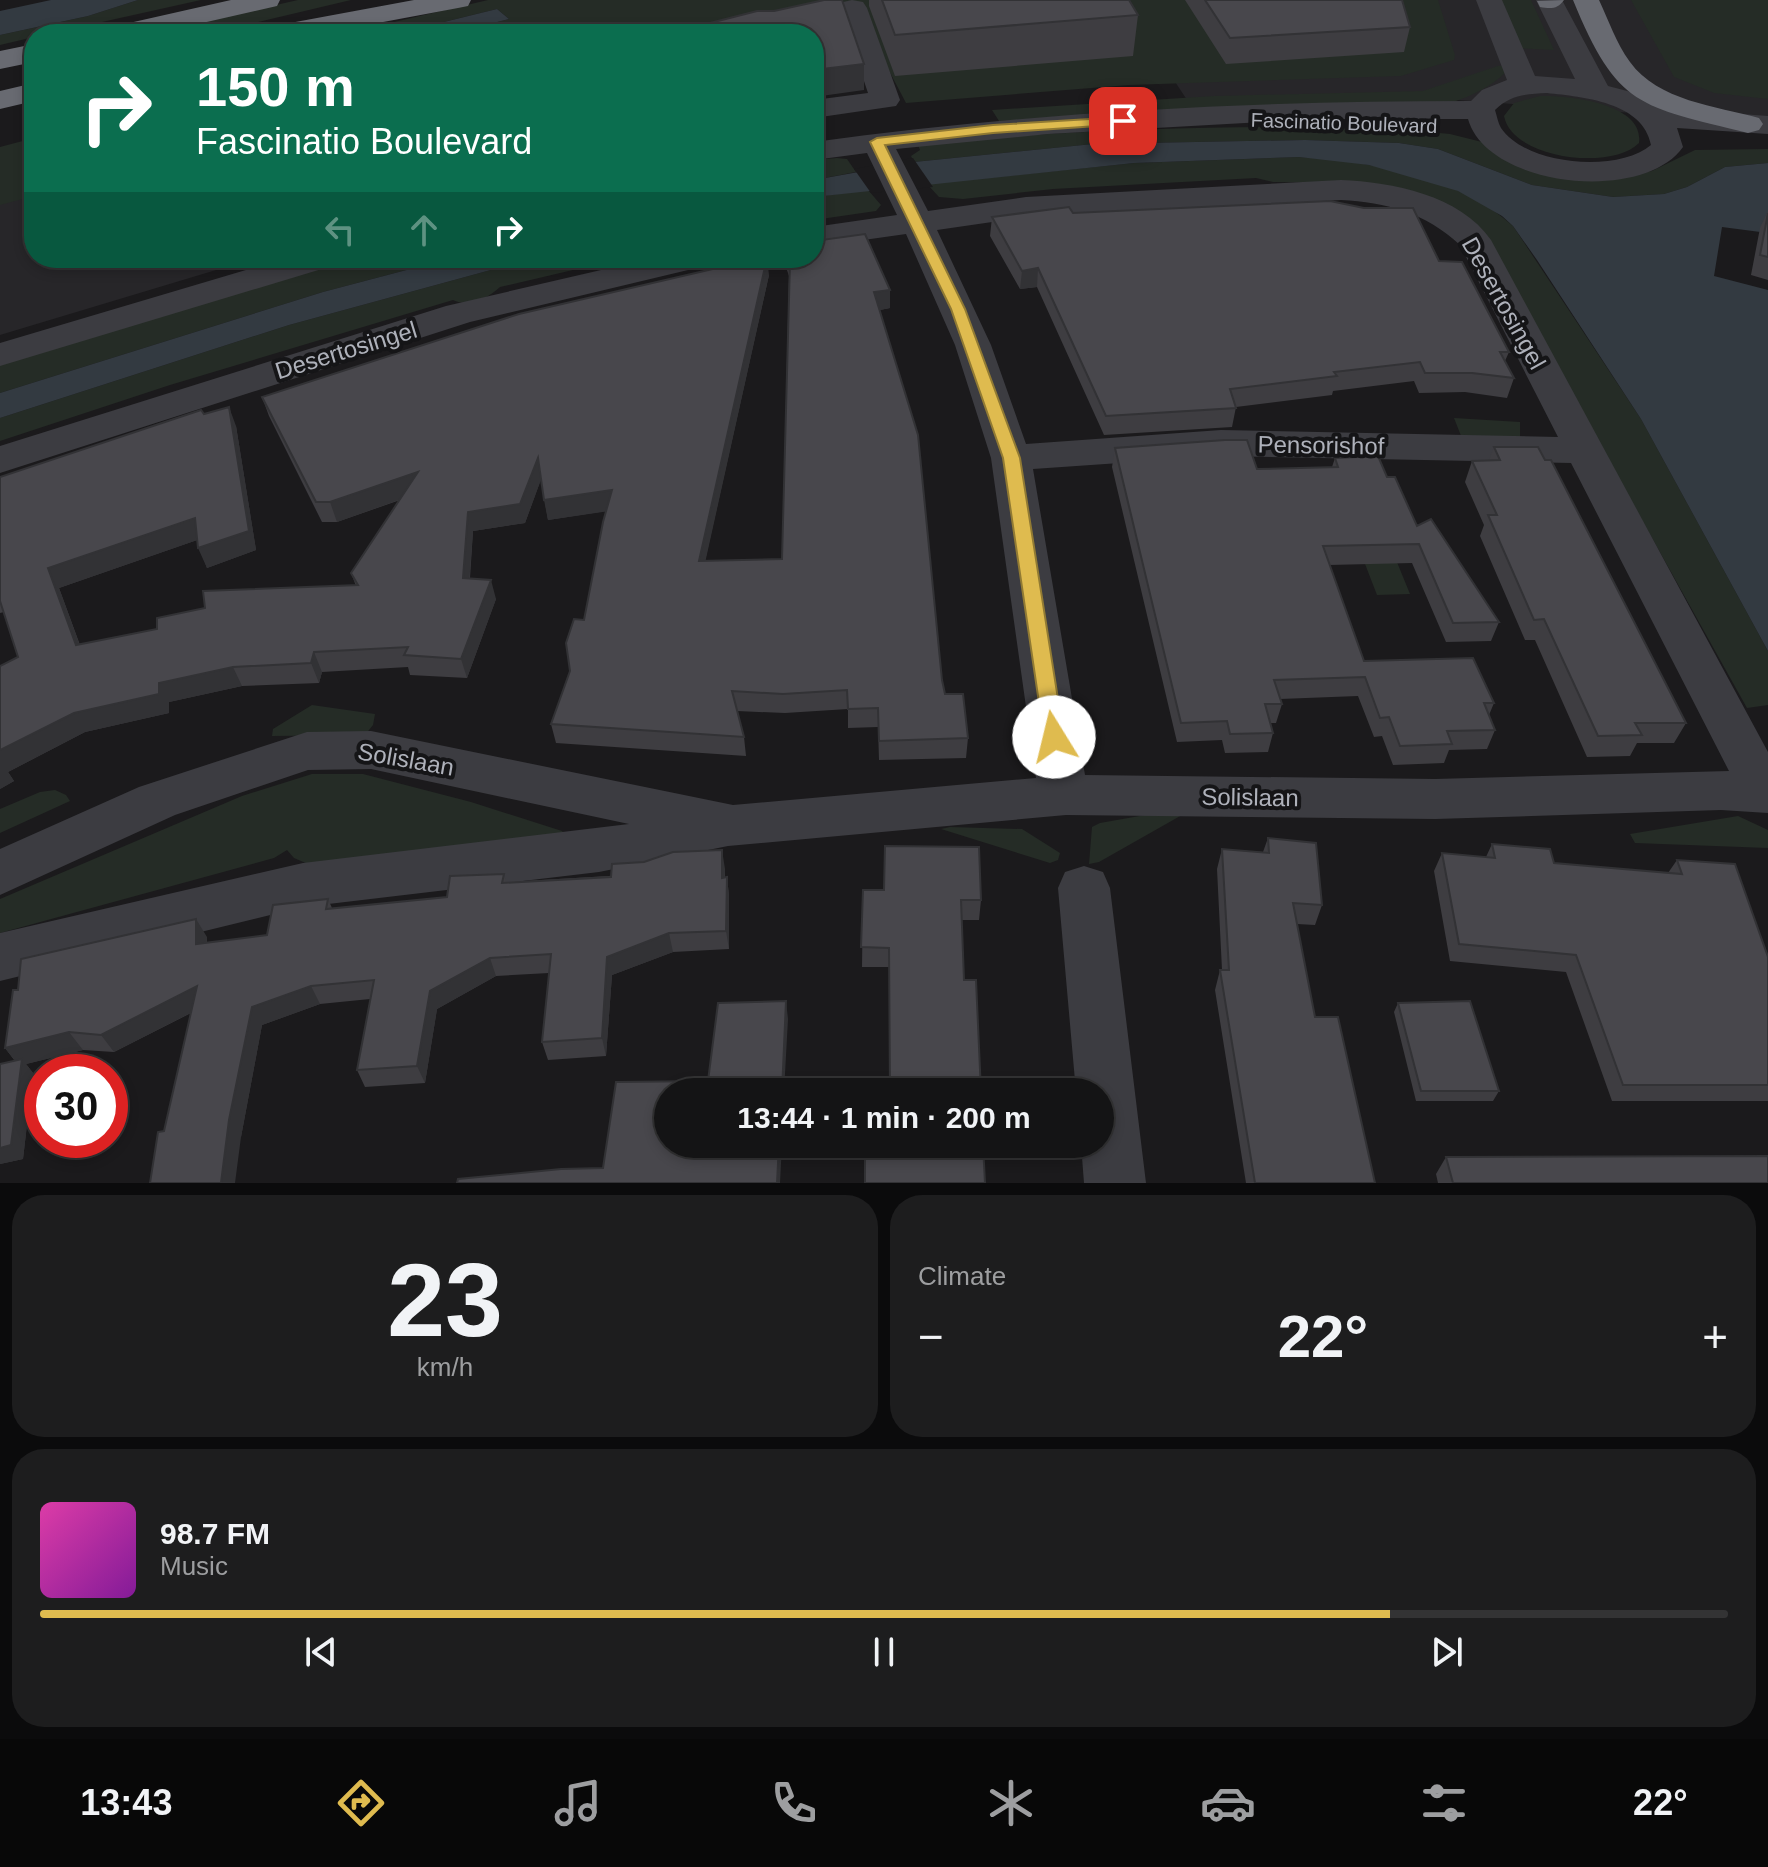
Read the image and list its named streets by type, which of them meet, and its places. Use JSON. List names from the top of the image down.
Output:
{
  "streets": {
    "street": [
      "Fascinatio Boulevard",
      "Desertosingel",
      "Pensorishof",
      "Solislaan"
    ]
  },
  "crossings": [
    ["Desertosingel", "Pensorishof"],
    ["Desertosingel", "Solislaan"]
  ],
  "page": {
    "turn": ["150 m", "Fascinatio Boulevard"],
    "limit": "30",
    "trip": "13:44 · 1 min · 200 m",
    "tile": [
      ["23", "km/h"],
      "Climate"
    ],
    "heat": ["−", "22°", "+"],
    "song": ["98.7 FM", "Music"],
    "tabs": ["13:43", "22°"]
  }
}
